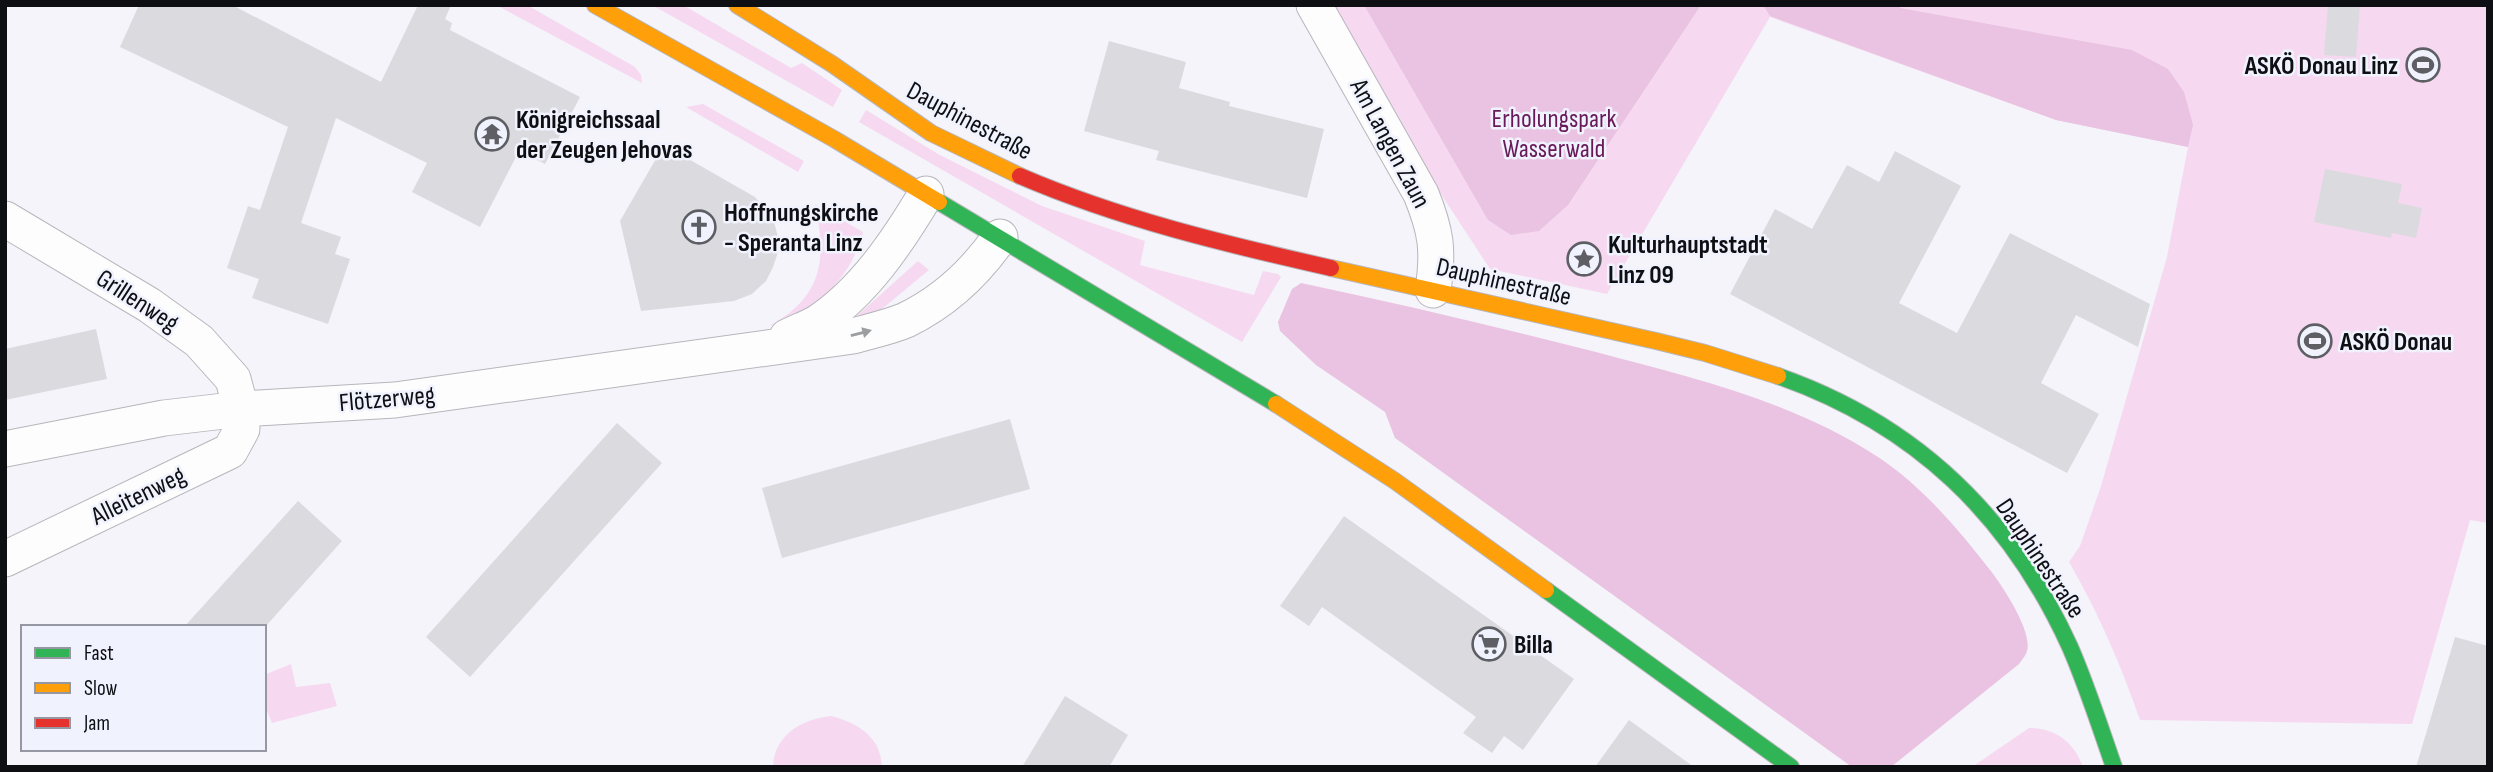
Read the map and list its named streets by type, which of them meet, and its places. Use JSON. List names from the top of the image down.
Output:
{
  "streets": {
    "street": [
      "Dauphinestraße",
      "Am Langen Zaun",
      "Grillenweg",
      "Flötzerweg",
      "Alleitenweg"
    ]
  },
  "crossings": [
    ["Dauphinestraße", "Am Langen Zaun"],
    ["Grillenweg", "Flötzerweg"],
    ["Grillenweg", "Alleitenweg"],
    ["Flötzerweg", "Alleitenweg"]
  ],
  "parks": ["Erholungspark Wasserwald"],
  "places": {
    "sports": ["ASKÖ Donau Linz", "ASKÖ Donau"],
    "temple": ["Königreichssaal der Zeugen Jehovas"],
    "church": ["Hoffnungskirche - Speranta Linz"],
    "place": ["Kulturhauptstadt Linz 09"],
    "supermarket": ["Billa"]
  },
  "legend": ["Fast", "Slow", "Jam"]
}
